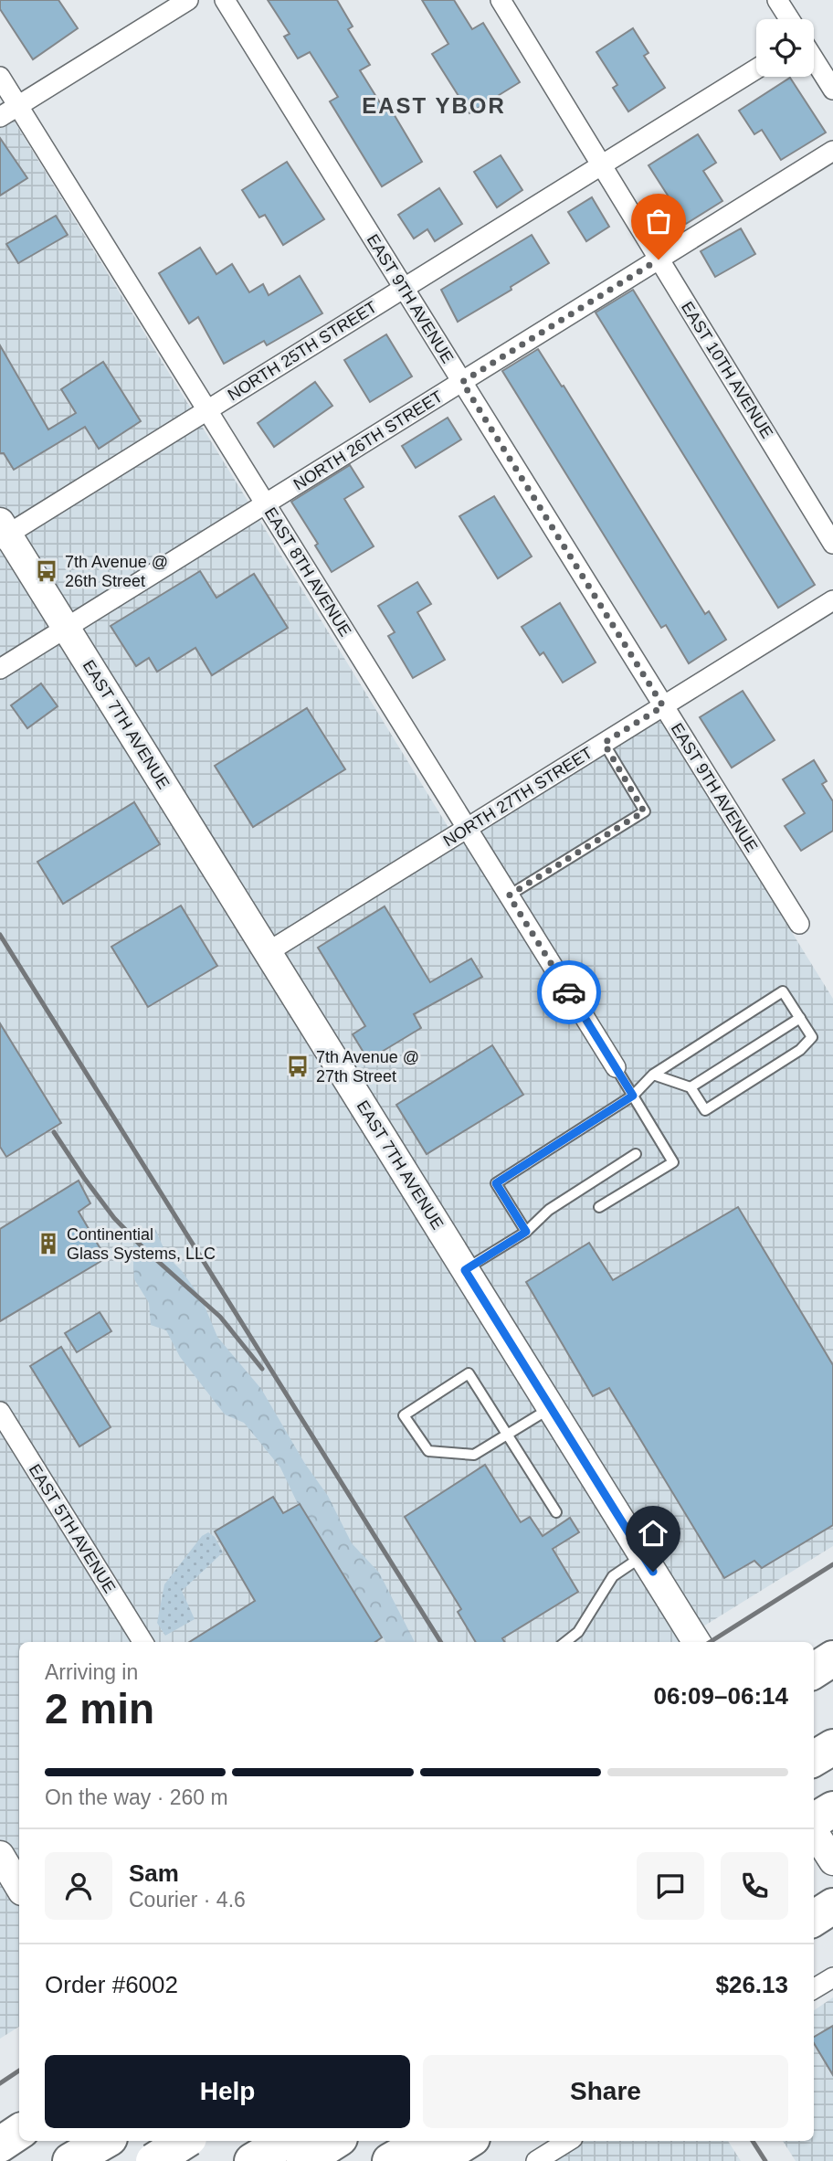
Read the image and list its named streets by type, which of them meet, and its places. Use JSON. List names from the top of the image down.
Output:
{
  "streets": {
    "street": [
      "EAST 9TH AVENUE",
      "NORTH 25TH STREET",
      "EAST 10TH AVENUE",
      "NORTH 26TH STREET",
      "EAST 8TH AVENUE",
      "EAST 7TH AVENUE",
      "NORTH 27TH STREET",
      "EAST 5TH AVENUE"
    ]
  },
  "crossings": [
    ["EAST 9TH AVENUE", "NORTH 25TH STREET"],
    ["EAST 9TH AVENUE", "NORTH 26TH STREET"],
    ["EAST 9TH AVENUE", "NORTH 27TH STREET"],
    ["NORTH 25TH STREET", "EAST 10TH AVENUE"],
    ["NORTH 25TH STREET", "EAST 8TH AVENUE"],
    ["NORTH 25TH STREET", "EAST 7TH AVENUE"],
    ["EAST 10TH AVENUE", "NORTH 26TH STREET"],
    ["NORTH 26TH STREET", "EAST 8TH AVENUE"],
    ["NORTH 26TH STREET", "EAST 7TH AVENUE"],
    ["EAST 8TH AVENUE", "NORTH 27TH STREET"],
    ["EAST 7TH AVENUE", "NORTH 27TH STREET"]
  ],
  "districts": ["EAST YBOR"],
  "places": {
    "bus stop": ["7th Avenue @ 26th Street", "7th Avenue @ 27th Street"],
    "building": ["Continential Glass Systems, LLC"]
  },
  "page": {
    "heading": ["2 min", "Arriving in", "06:09–06:14"],
    "panel": [
      "Sam",
      "Courier · 4.6",
      "Order #6002",
      "$26.13"
    ],
    "bar": "On the way · 260 m",
    "buttons": ["Help", "Share"]
  }
}
